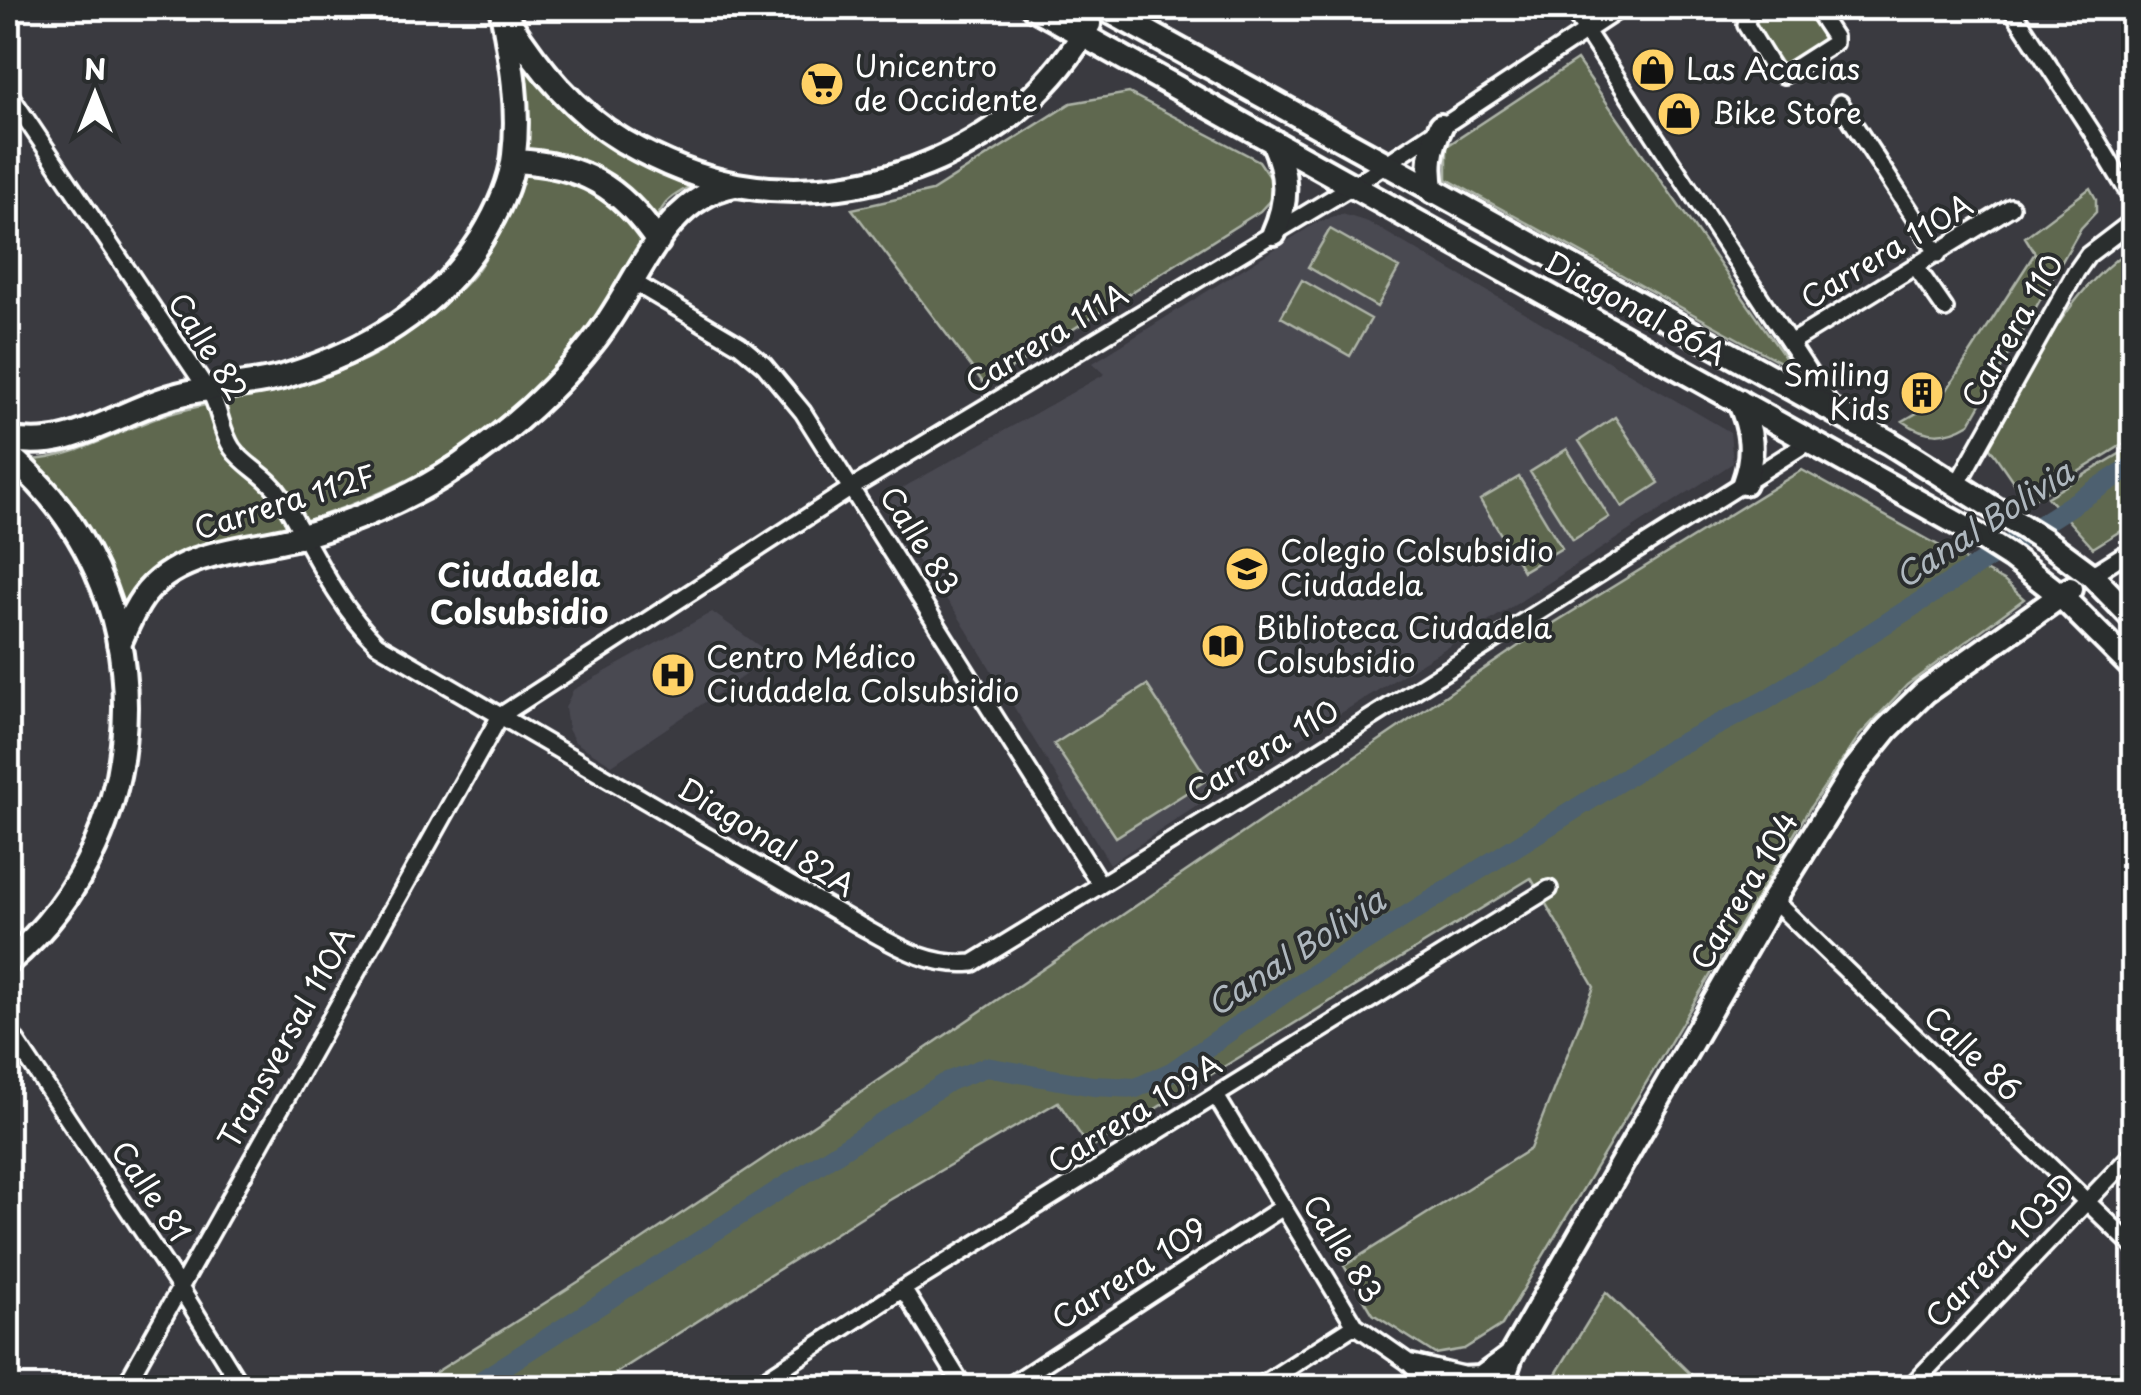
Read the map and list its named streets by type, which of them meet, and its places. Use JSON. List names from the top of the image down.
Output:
{
  "streets": {
    "street": [
      "Carrera 110A",
      "Diagonal 86A",
      "Carrera 110",
      "Carrera 111A",
      "Calle 82",
      "Carrera 112F",
      "Calle 83",
      "Diagonal 82A",
      "Carrera 104",
      "Transversal 110A",
      "Calle 86",
      "Carrera 109A",
      "Calle 81",
      "Carrera 103D",
      "Carrera 109"
    ]
  },
  "crossings": [
    ["Carrera 110A", "Diagonal 86A"],
    ["Diagonal 86A", "Carrera 110"],
    ["Diagonal 86A", "Carrera 111A"],
    ["Diagonal 86A", "Carrera 104"],
    ["Carrera 110", "Calle 83"],
    ["Carrera 110", "Diagonal 82A"],
    ["Carrera 111A", "Calle 83"],
    ["Carrera 111A", "Diagonal 82A"],
    ["Carrera 111A", "Transversal 110A"],
    ["Calle 82", "Carrera 112F"],
    ["Calle 82", "Diagonal 82A"],
    ["Carrera 112F", "Calle 83"],
    ["Calle 83", "Diagonal 82A"],
    ["Calle 83", "Carrera 104"],
    ["Calle 83", "Carrera 109A"],
    ["Calle 83", "Carrera 109"],
    ["Diagonal 82A", "Transversal 110A"],
    ["Carrera 104", "Calle 86"],
    ["Transversal 110A", "Calle 81"],
    ["Calle 86", "Carrera 103D"]
  ],
  "districts": ["Ciudadela Colsubsidio"],
  "water": ["Canal Bolivia"],
  "places": {
    "shop": ["Las Acacias", "Bike Store"],
    "supermarket": ["Unicentro de Occidente"],
    "building": ["Smiling Kids"],
    "school or university": ["Colegio Colsubsidio Ciudadela"],
    "library": ["Biblioteca Ciudadela Colsubsidio"],
    "hospital": ["Centro Médico Ciudadela Colsubsidio"]
  },
  "north": "top"
}
